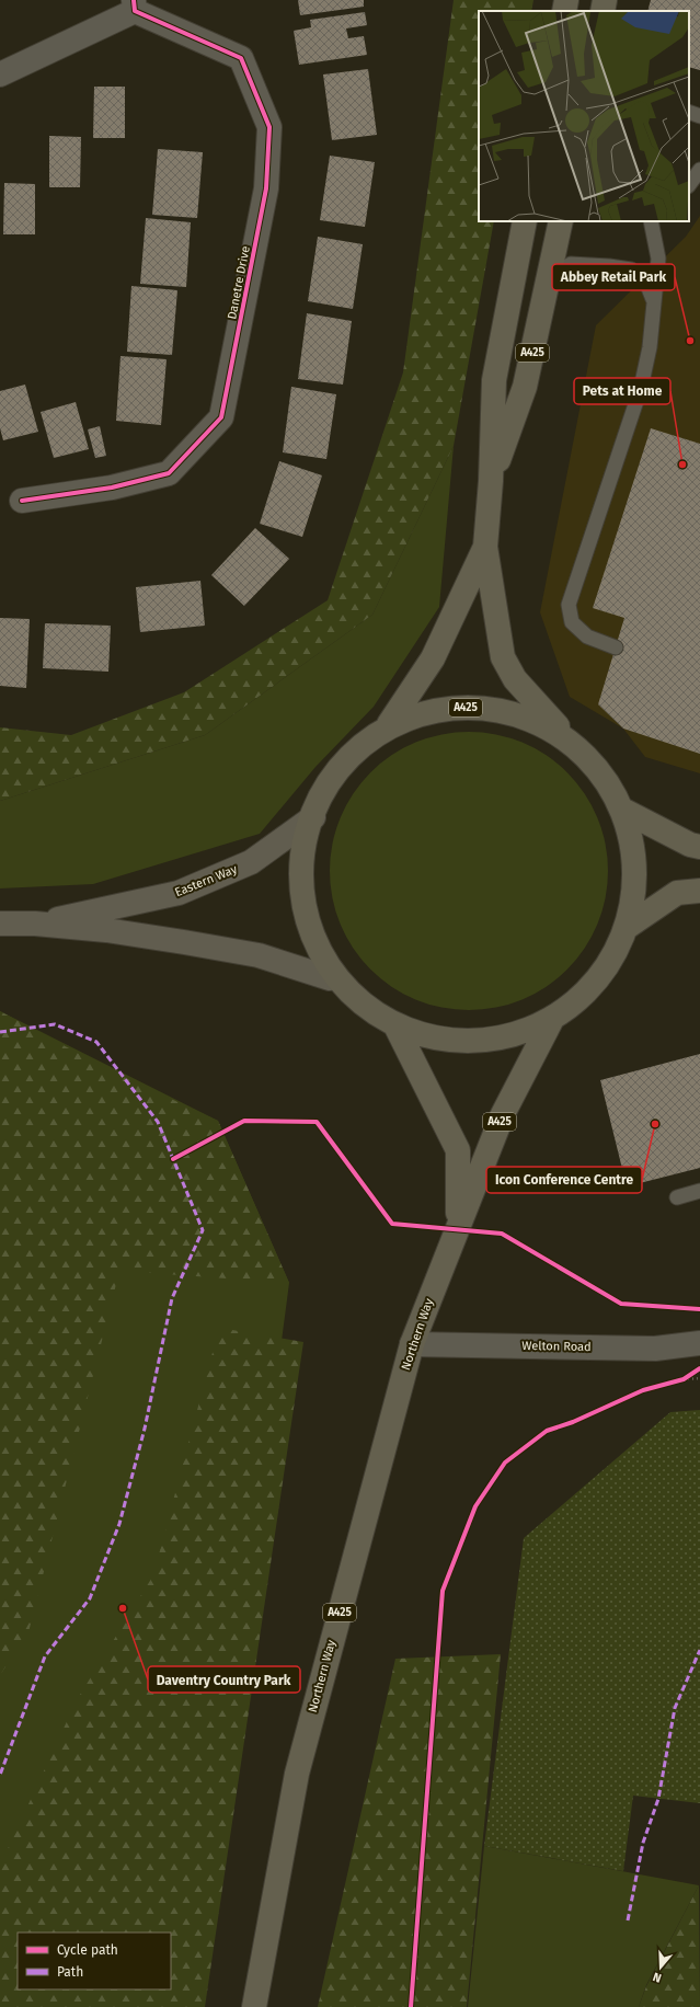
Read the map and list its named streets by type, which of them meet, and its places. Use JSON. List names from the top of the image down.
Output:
{
  "streets": {
    "main road": ["A425", "Eastern Way", "Northern Way"],
    "street": ["Danetre Drive", "Welton Road"]
  },
  "crossings": [
    ["A425", "Eastern Way"],
    ["A425", "Northern Way"],
    ["Northern Way", "Welton Road"]
  ],
  "places": [
    "Abbey Retail Park",
    "Pets at Home",
    "Icon Conference Centre",
    "Daventry Country Park"
  ],
  "legend": ["Cycle path", "Path"],
  "north": "bottom"
}
